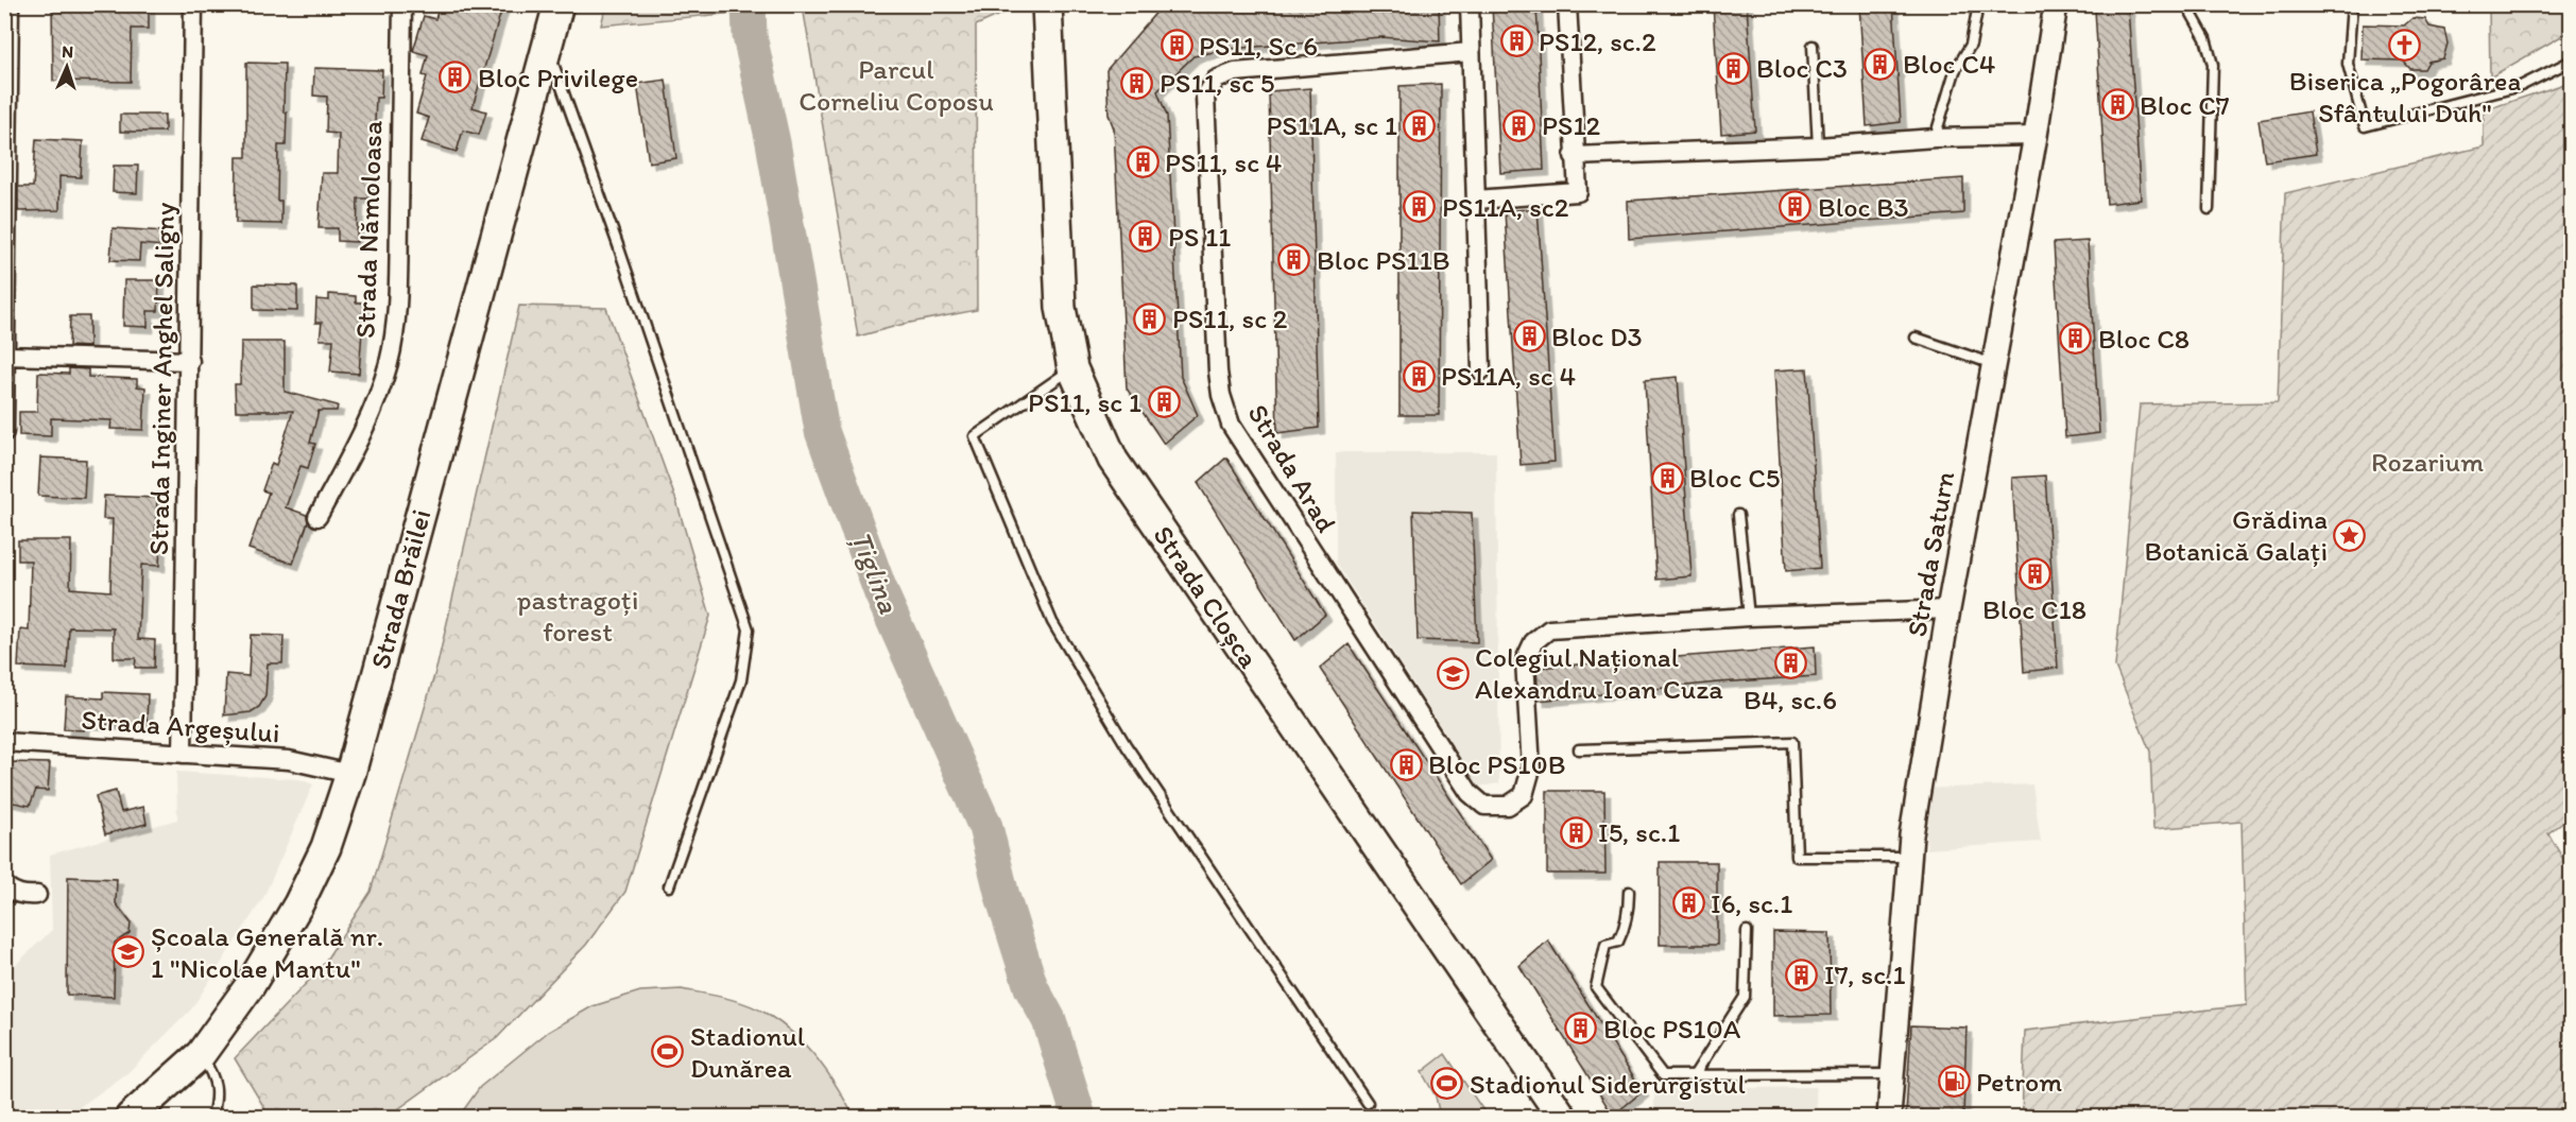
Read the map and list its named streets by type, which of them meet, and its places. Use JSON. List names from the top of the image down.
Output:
{
  "streets": {
    "main road": ["Strada Brăilei", "Strada Cloșca"],
    "street": [
      "Strada Nămoloasa",
      "Strada Inginer Anghel Saligny",
      "Strada Arad",
      "Strada Saturn",
      "Strada Argeșului"
    ]
  },
  "crossings": [
    ["Strada Inginer Anghel Saligny", "Strada Argeșului"],
    ["Strada Brăilei", "Strada Argeșului"]
  ],
  "water": ["Țiglina"],
  "parks": ["Parcul Corneliu Coposu", "Rozarium", "pastragoți forest"],
  "places": {
    "building": [
      "PS12, sc.2",
      "PS11, Sc 6",
      "Bloc C4",
      "Bloc C3",
      "Bloc Privilege",
      "PS11, sc 5",
      "Bloc C7",
      "PS11A, sc 1",
      "PS12",
      "PS11, sc 4",
      "PS11A, sc2",
      "Bloc B3",
      "PS 11",
      "Bloc PS11B",
      "PS11, sc 2",
      "Bloc D3",
      "Bloc C8",
      "PS11A, sc 4",
      "PS11, sc 1",
      "Bloc C5",
      "Bloc C18",
      "B4, sc.6",
      "Bloc PS10B",
      "I5, sc.1",
      "I6, sc.1",
      "I7, sc.1",
      "Bloc PS10A"
    ],
    "church": ["Biserica „Pogorârea Sfântului Duh\""],
    "place": ["Grădina Botanică Galați"],
    "school or university": ["Colegiul Național Alexandru Ioan Cuza", "Școala Generală nr. 1 \"Nicolae Mantu\""],
    "sports": ["Stadionul Dunărea", "Stadionul Siderurgistul"],
    "fuel station": ["Petrom"]
  },
  "north": "top"
}
